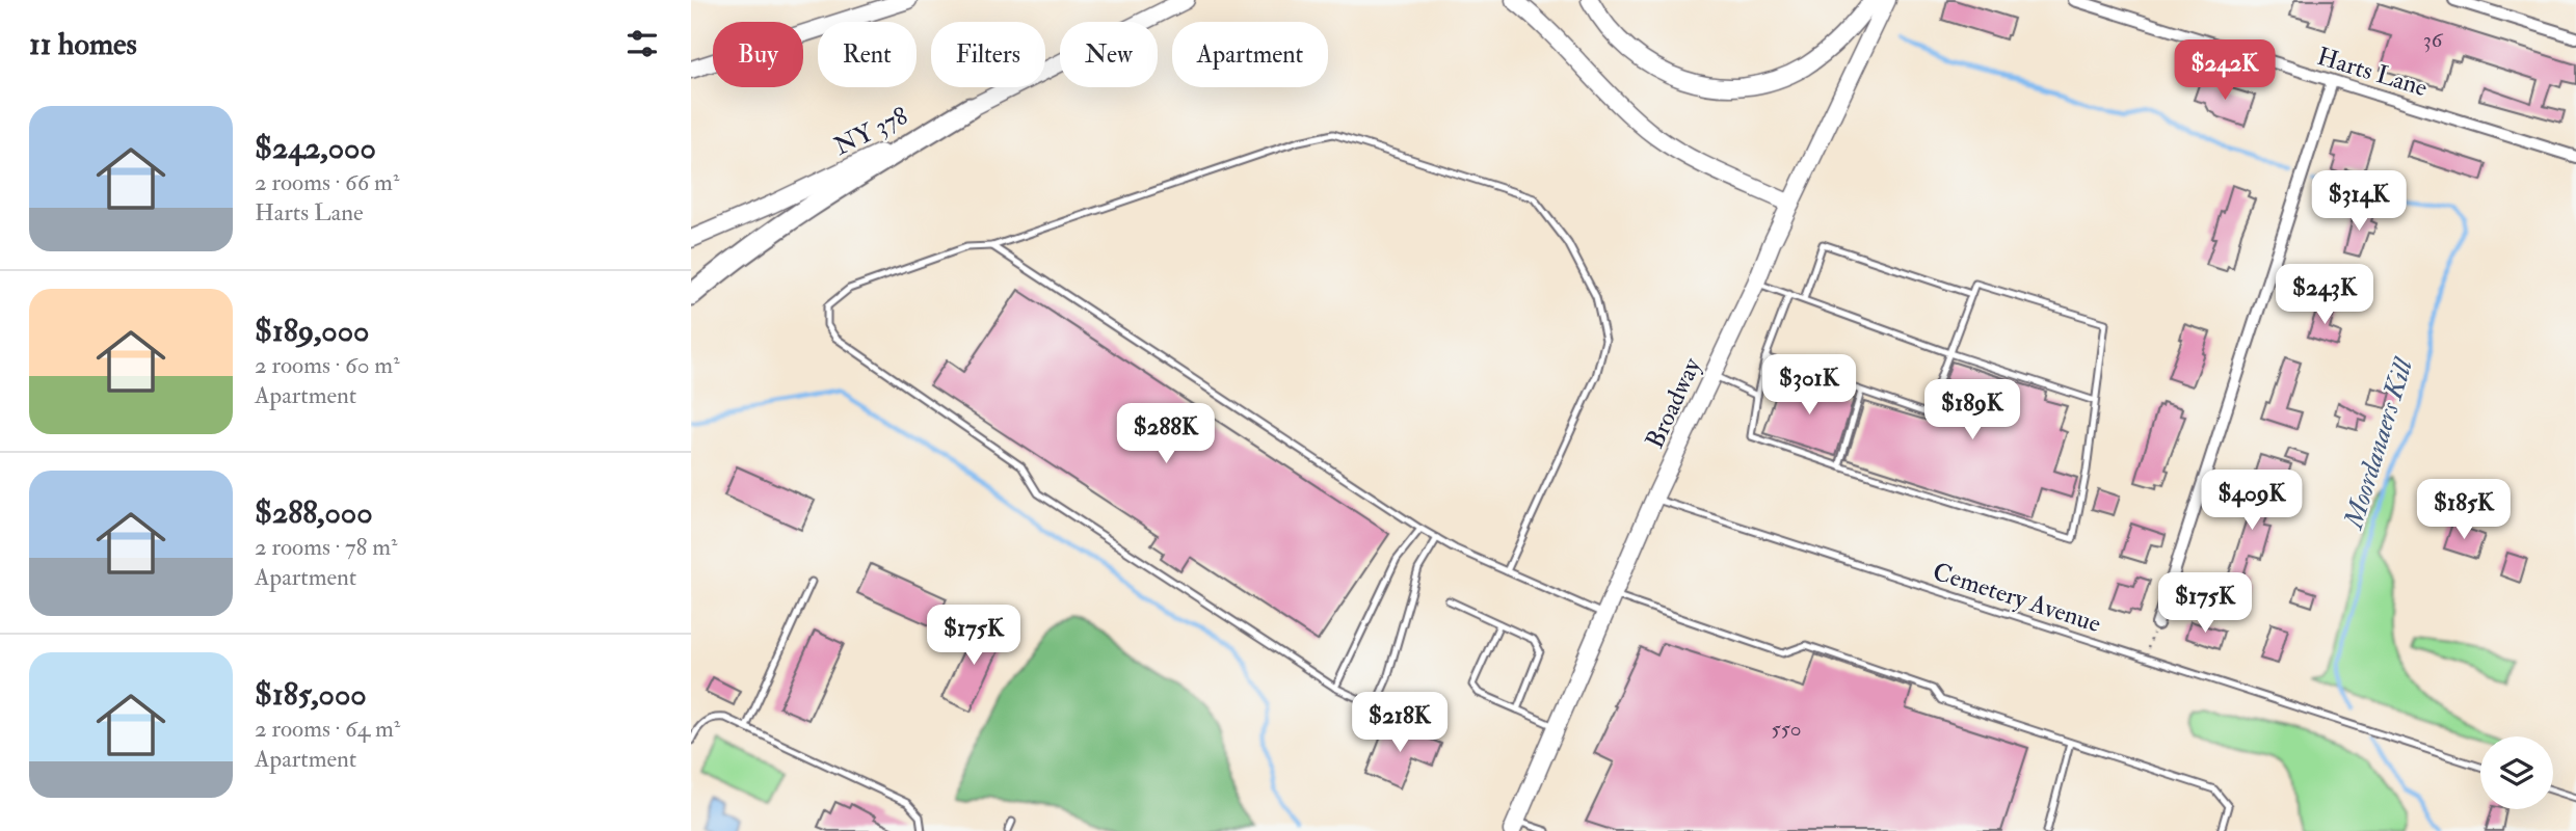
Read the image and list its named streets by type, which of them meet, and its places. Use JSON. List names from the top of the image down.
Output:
{
  "streets": {
    "main road": ["NY 378", "Broadway"],
    "street": ["Harts Lane"],
    "lane": ["Cemetery Avenue"]
  },
  "crossings": [
    ["Broadway", "Cemetery Avenue"]
  ],
  "water": ["Moordanaers Kill"],
  "house_numbers": ["36", "550"],
  "page": {
    "heading": "11 homes",
    "chip": [
      "Buy",
      "Rent",
      "Filters",
      "New",
      "Apartment"
    ],
    "price": [
      "$242K",
      "$314K",
      "$243K",
      "$301K",
      "$189K",
      "$288K",
      "$409K",
      "$185K",
      "$175K",
      "$175K",
      "$218K"
    ],
    "list": [
      {
        "name": "$242,000",
        "note": "2 rooms · 66 m² · Harts Lane"
      },
      {
        "name": "$189,000",
        "note": "2 rooms · 60 m² · Apartment"
      },
      {
        "name": "$288,000",
        "note": "2 rooms · 78 m² · Apartment"
      },
      {
        "name": "$185,000",
        "note": "2 rooms · 64 m² · Apartment"
      }
    ]
  }
}
